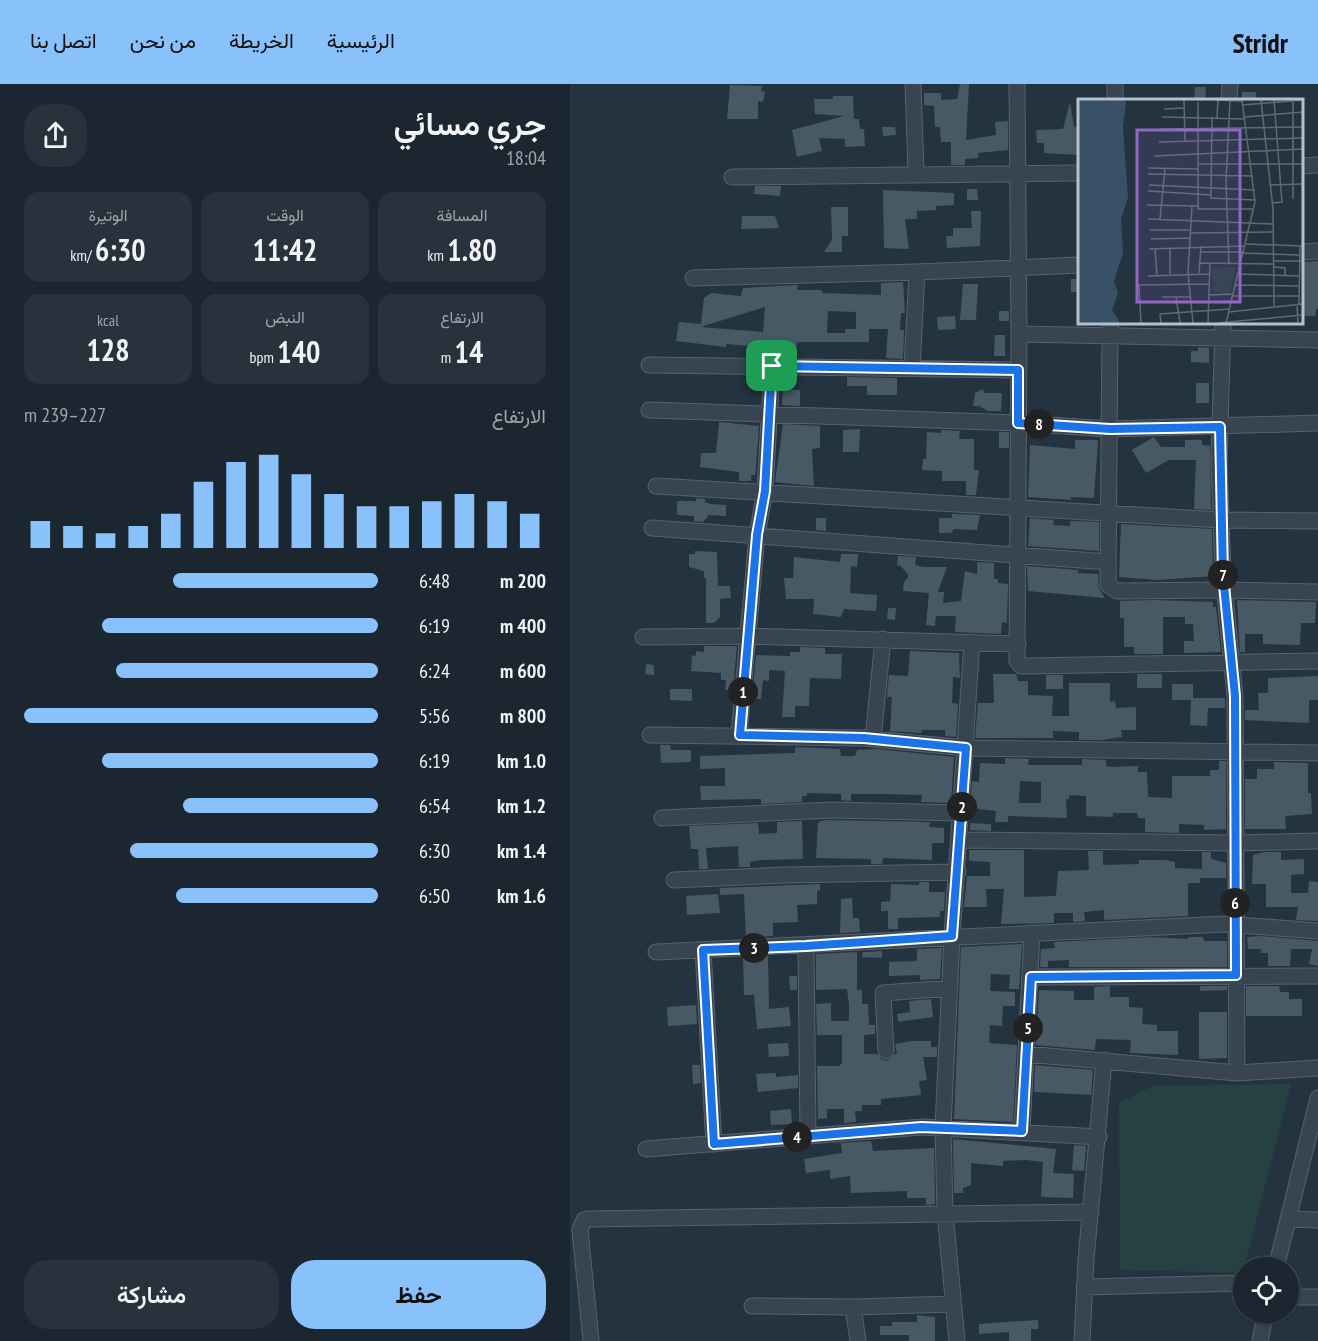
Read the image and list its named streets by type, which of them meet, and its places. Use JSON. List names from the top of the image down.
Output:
{
  "page": {
    "header": "Stridr",
    "nav": [
      "الرئيسية",
      "الخريطة",
      "من نحن",
      "اتصل بنا"
    ],
    "heading": ["جري مسائي", "18:04"],
    "stats": [
      ["المسافة", "1.80 km"],
      ["الوقت", "11:42"],
      ["الوتيرة", "6:30 /km"],
      ["الارتفاع", "14 m"],
      ["النبض", "140 bpm"],
      ["kcal", "128"]
    ],
    "chart": ["الارتفاع", "227–239 m"],
    "pins": [
      "8",
      "7",
      "1",
      "2",
      "6",
      "3",
      "5",
      "4"
    ],
    "list": [
      {
        "name": "200 m",
        "note": "6:48"
      },
      {
        "name": "400 m",
        "note": "6:19"
      },
      {
        "name": "600 m",
        "note": "6:24"
      },
      {
        "name": "800 m",
        "note": "5:56"
      },
      {
        "name": "1.0 km",
        "note": "6:19"
      },
      {
        "name": "1.2 km",
        "note": "6:54"
      },
      {
        "name": "1.4 km",
        "note": "6:30"
      },
      {
        "name": "1.6 km",
        "note": "6:50"
      }
    ],
    "buttons": ["حفظ", "مشاركة"]
  }
}
